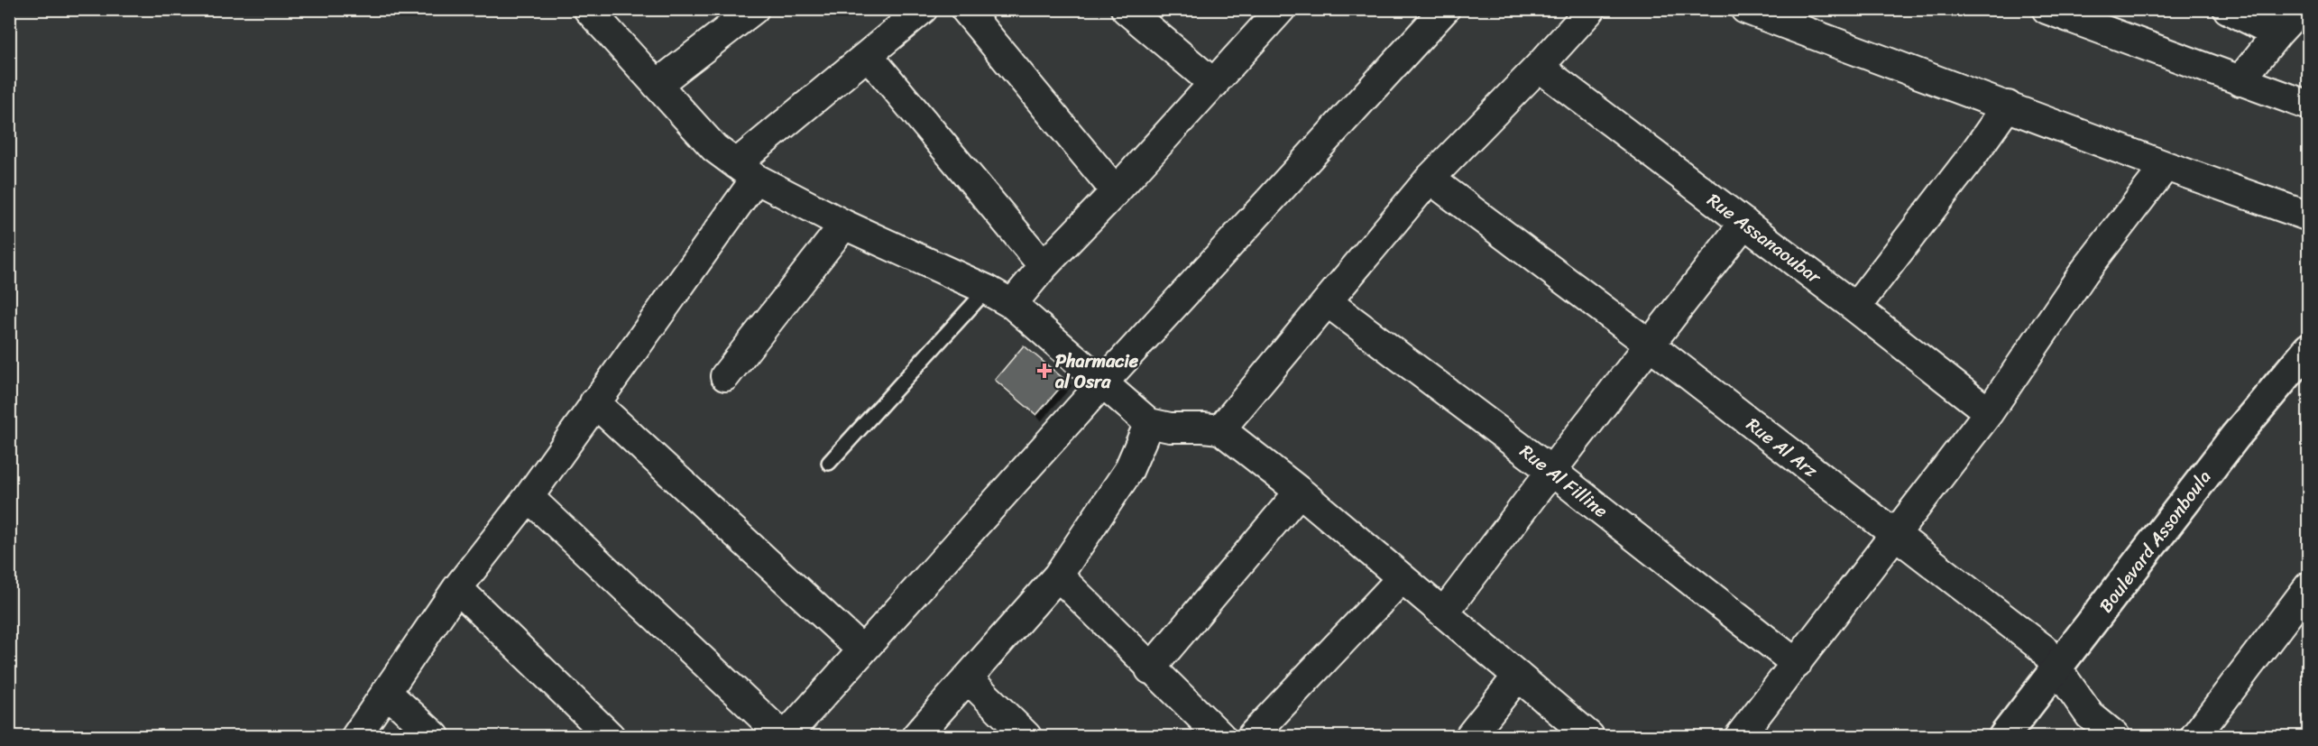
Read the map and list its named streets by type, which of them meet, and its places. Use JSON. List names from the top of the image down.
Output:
{
  "streets": {
    "street": [
      "Rue Assanaoubar",
      "Rue Al Arz",
      "Rue Al Filline",
      "Boulevard Assonboula"
    ]
  },
  "crossings": [
    ["Rue Al Arz", "Boulevard Assonboula"]
  ],
  "places": {
    "health": ["Pharmacie al Osra"]
  }
}
